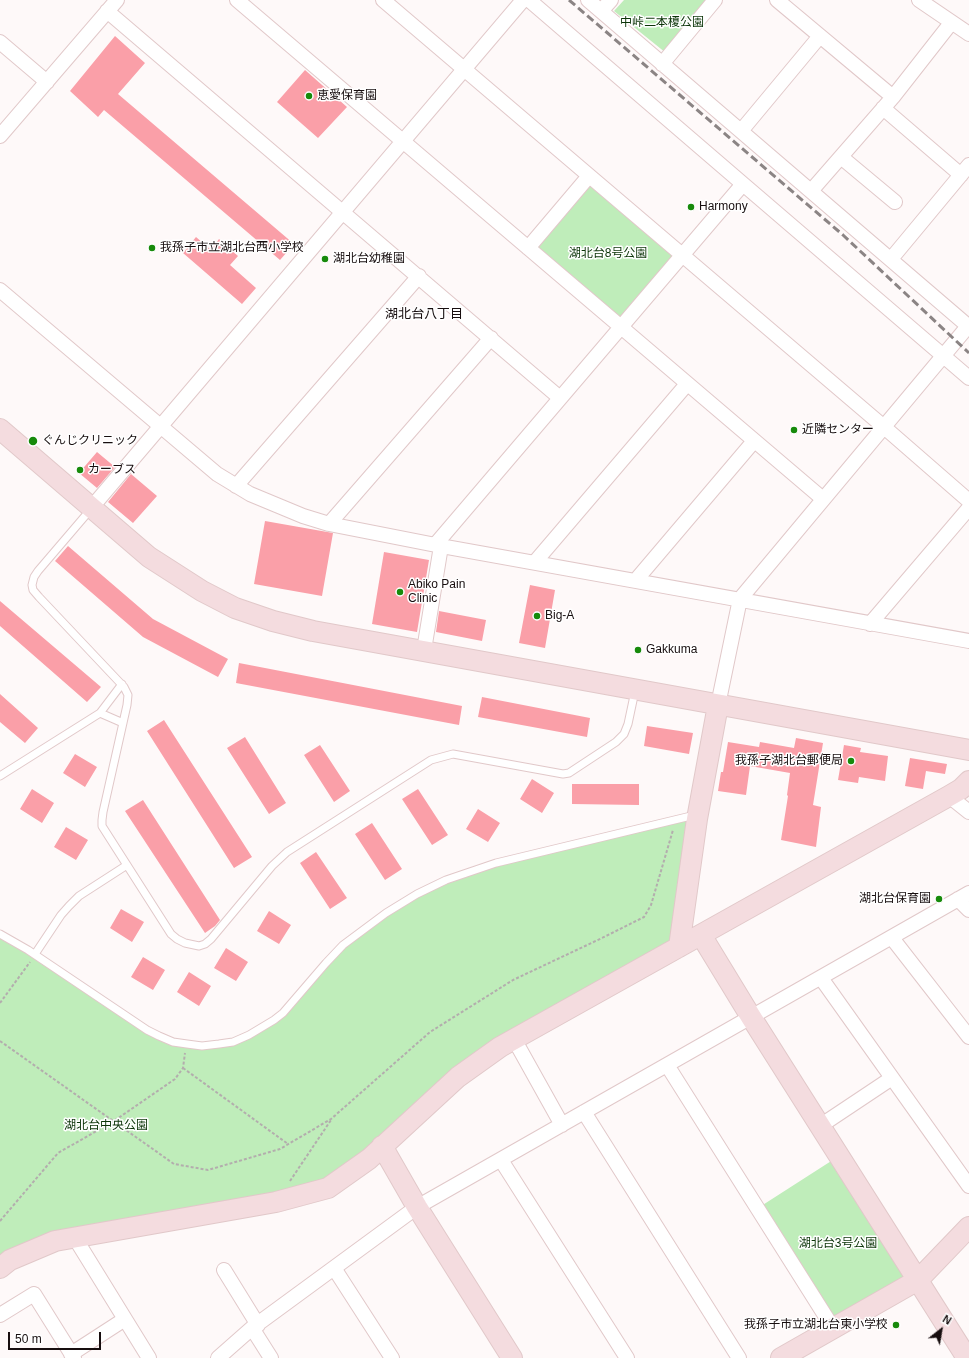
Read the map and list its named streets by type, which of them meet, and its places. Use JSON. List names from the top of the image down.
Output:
{
  "districts": ["湖北台八丁目"],
  "parks": [
    "中峠二本榎公園",
    "湖北台8号公園",
    "湖北台中央公園",
    "湖北台3号公園"
  ],
  "places": [
    "恵愛保育園",
    "Harmony",
    "我孫子市立湖北台西小学校",
    "湖北台幼稚園",
    "近隣センター",
    "ぐんじクリニック",
    "カーブス",
    "Abiko Pain Clinic",
    "Big-A",
    "Gakkuma",
    "我孫子湖北台郵便局",
    "湖北台保育園",
    "我孫子市立湖北台東小学校"
  ],
  "scale_bar": "50 m",
  "north": "top right"
}
